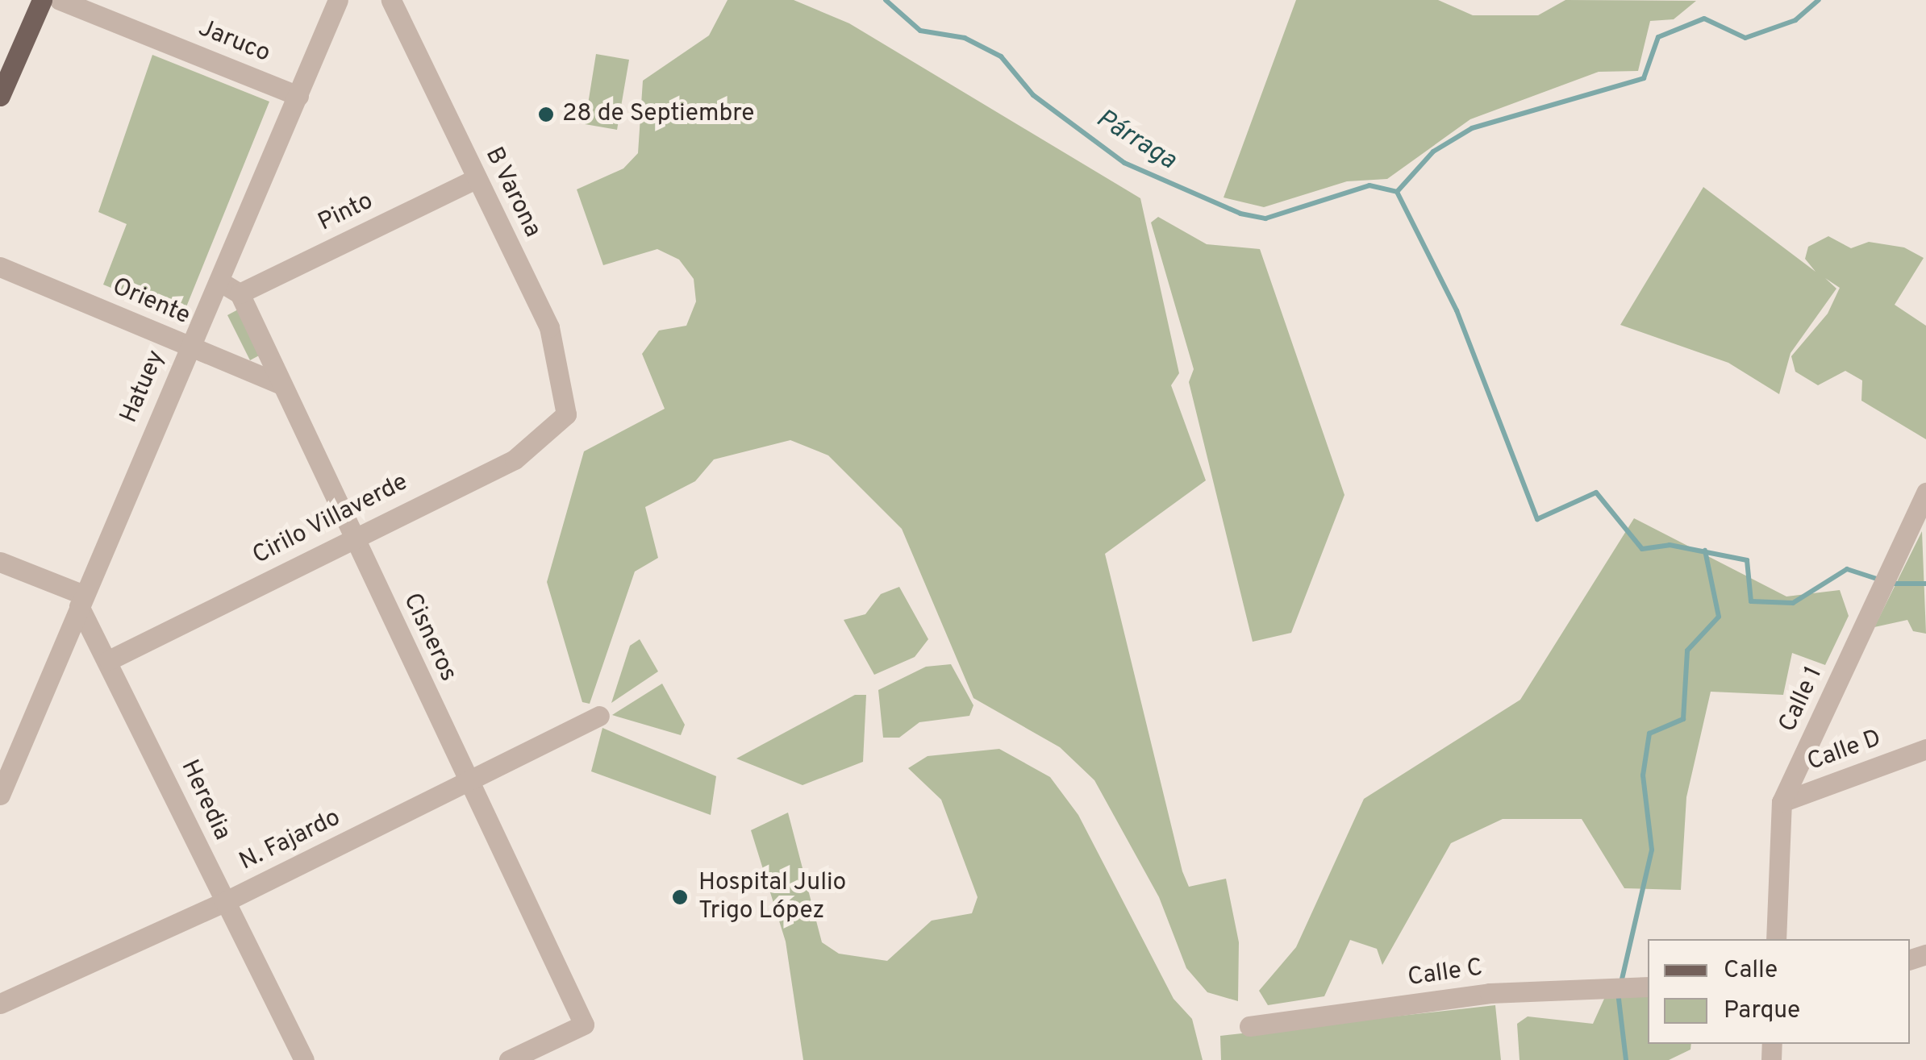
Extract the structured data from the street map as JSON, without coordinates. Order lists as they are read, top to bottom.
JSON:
{
  "streets": {
    "street": [
      "Jaruco",
      "B Varona",
      "Pinto",
      "Oriente",
      "Hatuey",
      "Cirilo Villaverde",
      "Cisneros",
      "Calle 1",
      "Calle D",
      "Heredia",
      "N. Fajardo",
      "Calle C"
    ]
  },
  "crossings": [
    ["Jaruco", "Hatuey"],
    ["B Varona", "Pinto"],
    ["B Varona", "Cirilo Villaverde"],
    ["Pinto", "Cisneros"],
    ["Oriente", "Hatuey"],
    ["Oriente", "Cisneros"],
    ["Hatuey", "Heredia"],
    ["Cirilo Villaverde", "Cisneros"],
    ["Cirilo Villaverde", "Heredia"],
    ["Cisneros", "N. Fajardo"],
    ["Calle 1", "Calle D"],
    ["Heredia", "N. Fajardo"]
  ],
  "water": ["Párraga"],
  "places": ["28 de Septiembre", "Hospital Julio Trigo López"],
  "legend": ["Calle", "Parque"]
}
